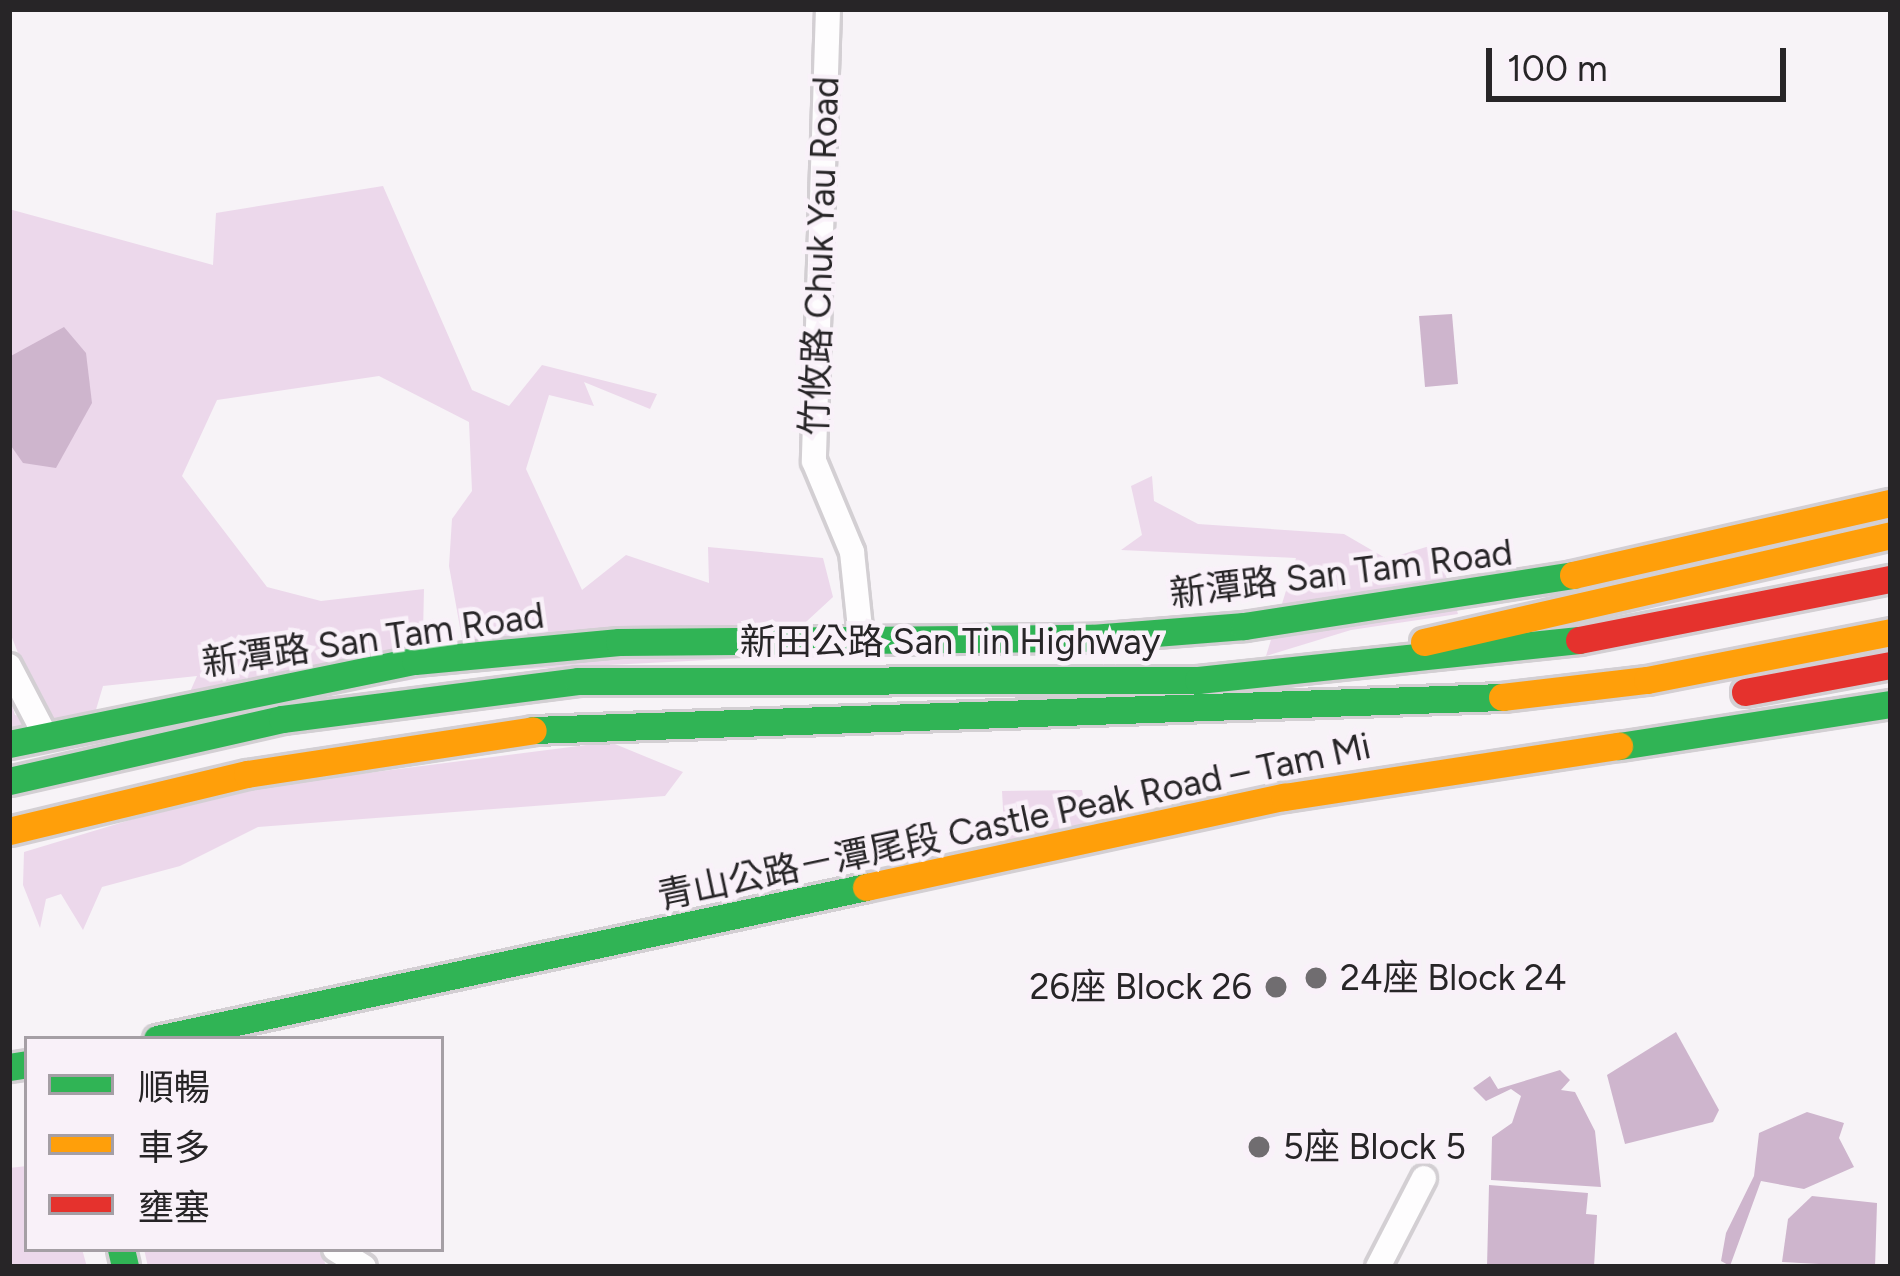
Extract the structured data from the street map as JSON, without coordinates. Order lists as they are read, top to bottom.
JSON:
{
  "streets": {
    "main road": ["新潭路 San Tam Road", "新田公路 San Tin Highway", "青山公路－潭尾段 Castle Peak Road – Tam Mi"],
    "street": ["竹攸路 Chuk Yau Road"]
  },
  "crossings": [
    ["竹攸路 Chuk Yau Road", "新潭路 San Tam Road"]
  ],
  "places": ["24座 Block 24", "26座 Block 26", "5座 Block 5"],
  "legend": ["順暢", "車多", "壅塞"],
  "scale_bar": "100 m"
}
